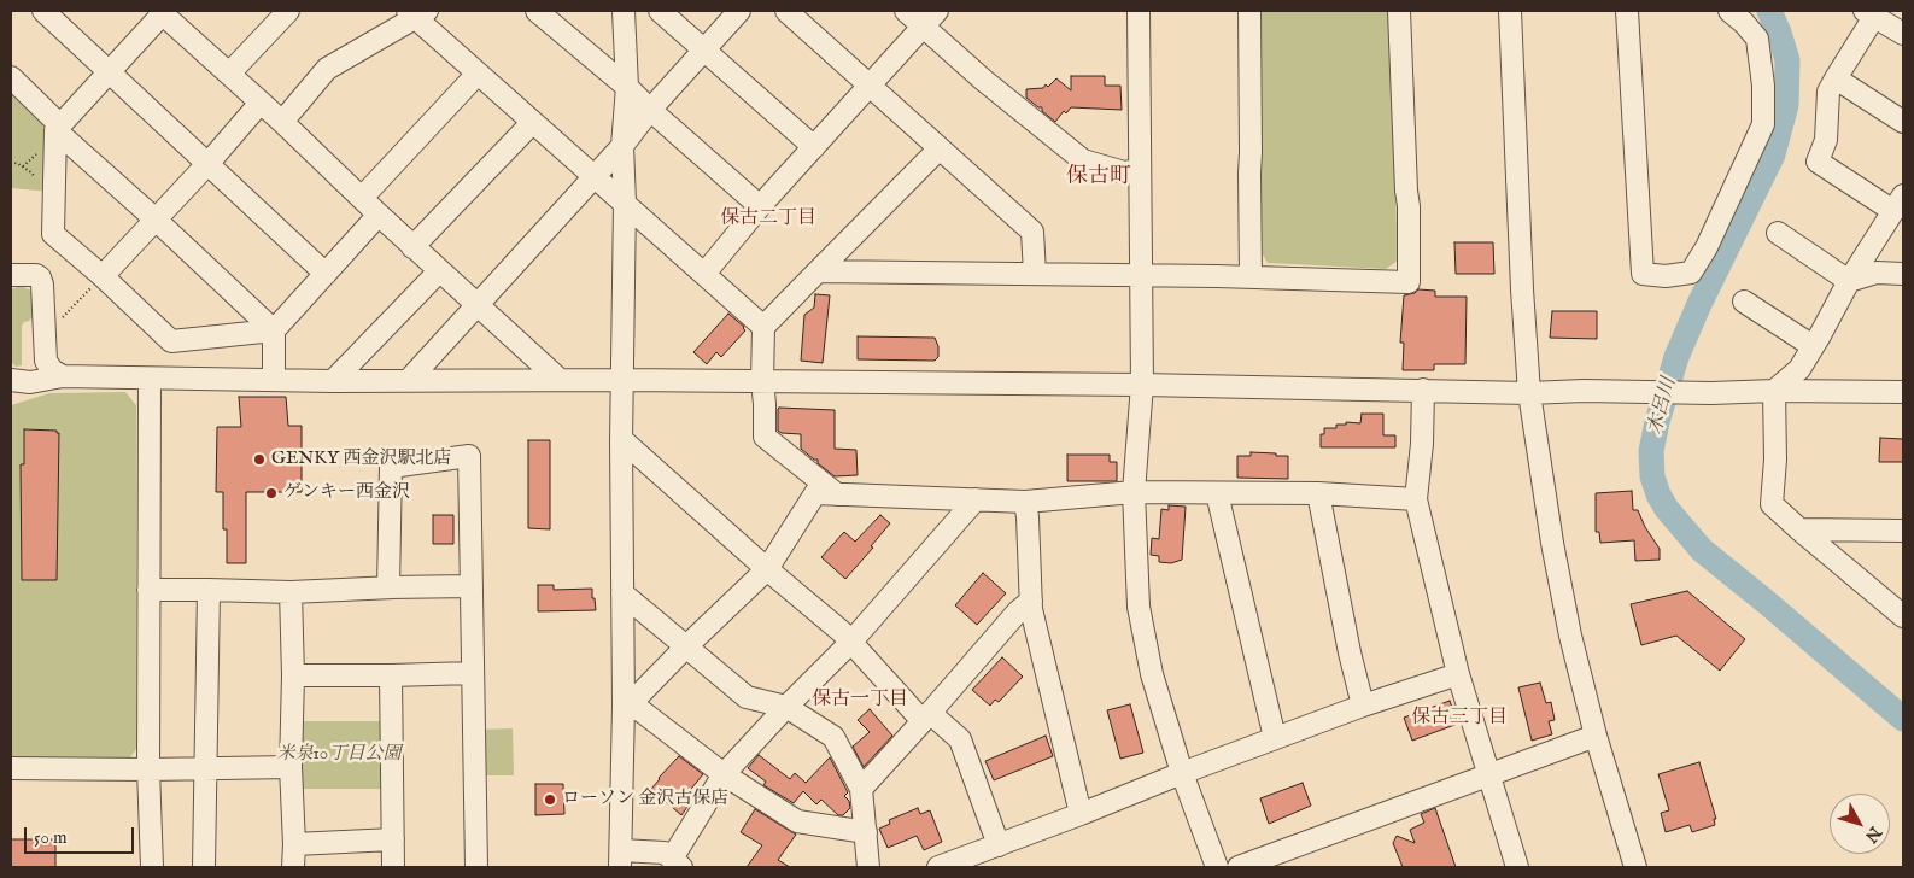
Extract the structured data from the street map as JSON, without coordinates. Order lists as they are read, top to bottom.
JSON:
{
  "districts": [
    "保古町",
    "保古二丁目",
    "保古一丁目",
    "保古三丁目"
  ],
  "water": ["木呂川"],
  "parks": ["米泉10丁目公園"],
  "places": ["GENKY 西金沢駅北店", "ゲンキー西金沢", "ローソン 金沢古保店"],
  "scale_bar": "50 m",
  "north": "bottom right"
}
